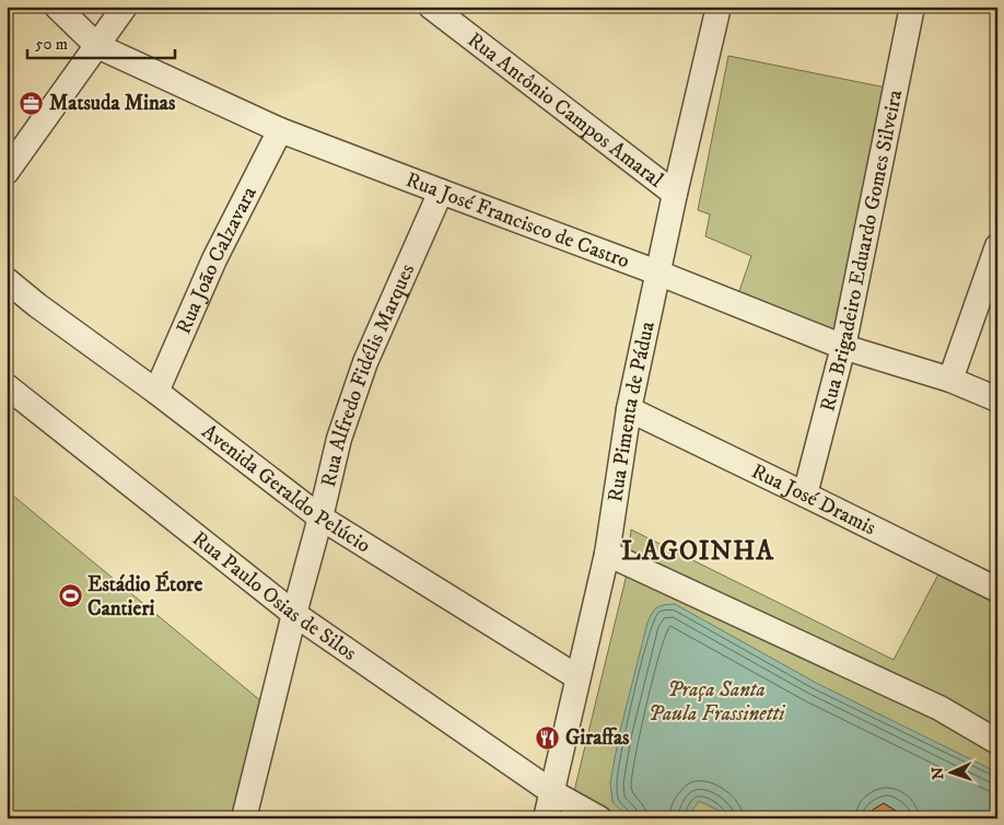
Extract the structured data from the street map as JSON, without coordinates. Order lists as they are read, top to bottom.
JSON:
{
  "streets": {
    "street": [
      "Rua Antônio Campos Amaral",
      "Rua José Francisco de Castro",
      "Rua Brigadeiro Eduardo Gomes Silveira",
      "Rua João Calzavara",
      "Rua Alfredo Fidélis Marques",
      "Rua Pimenta de Pádua",
      "Avenida Geraldo Pelúcio",
      "Rua José Dramis",
      "Rua Paulo Osias de Silos"
    ]
  },
  "crossings": [
    ["Rua Antônio Campos Amaral", "Rua Pimenta de Pádua"],
    ["Rua José Francisco de Castro", "Rua Brigadeiro Eduardo Gomes Silveira"],
    ["Rua José Francisco de Castro", "Rua João Calzavara"],
    ["Rua José Francisco de Castro", "Rua Alfredo Fidélis Marques"],
    ["Rua José Francisco de Castro", "Rua Pimenta de Pádua"],
    ["Rua Brigadeiro Eduardo Gomes Silveira", "Rua José Dramis"],
    ["Rua João Calzavara", "Avenida Geraldo Pelúcio"],
    ["Rua Alfredo Fidélis Marques", "Avenida Geraldo Pelúcio"],
    ["Rua Alfredo Fidélis Marques", "Rua Paulo Osias de Silos"],
    ["Rua Pimenta de Pádua", "Avenida Geraldo Pelúcio"],
    ["Rua Pimenta de Pádua", "Rua José Dramis"],
    ["Rua Pimenta de Pádua", "Rua Paulo Osias de Silos"]
  ],
  "districts": ["LAGOINHA"],
  "parks": ["Praça Santa Paula Frassinetti"],
  "places": {
    "office": ["Matsuda Minas"],
    "sports": ["Estádio Étore Cantieri"],
    "restaurant": ["Giraffas"]
  },
  "scale_bar": "50 m",
  "north": "left"
}
